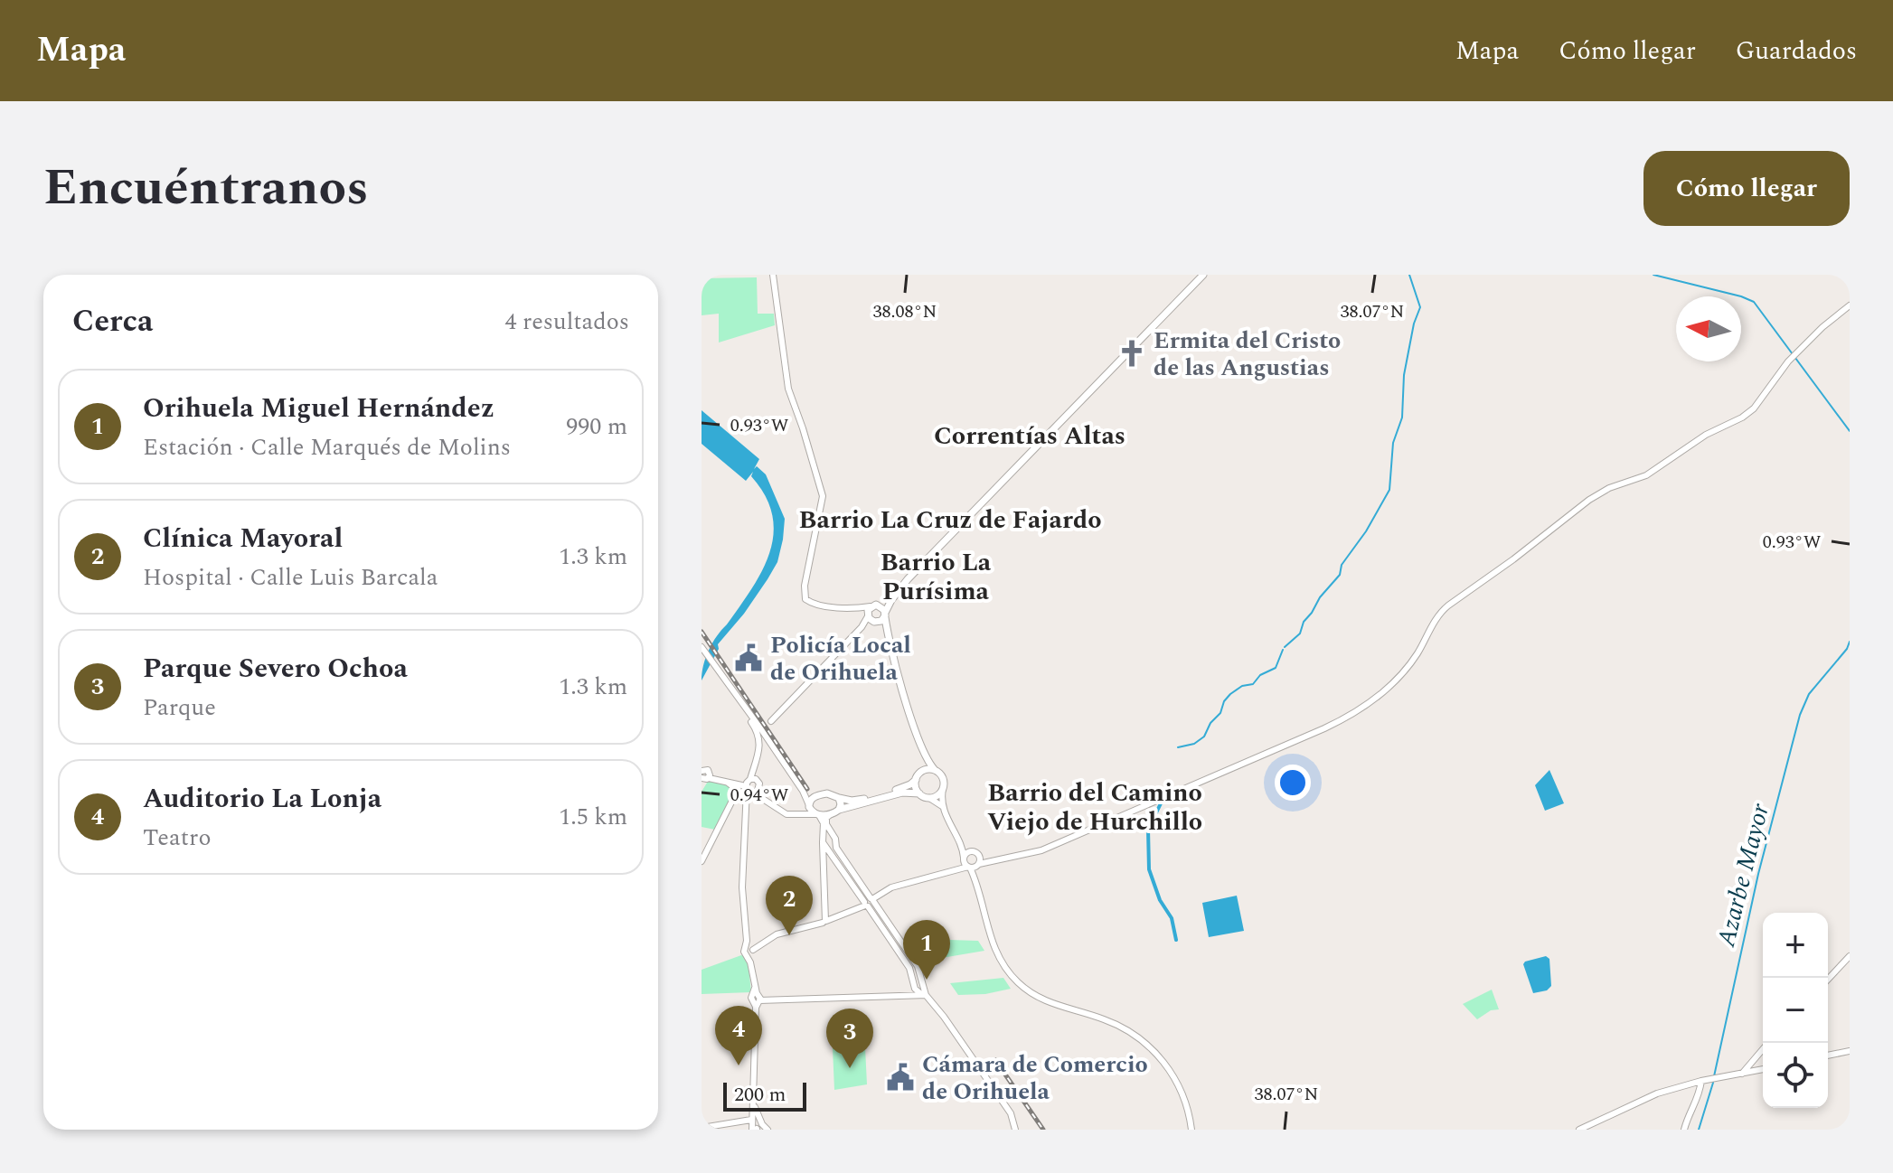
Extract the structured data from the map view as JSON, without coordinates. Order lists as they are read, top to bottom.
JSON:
{
  "districts": [
    "Correntías Altas",
    "Barrio La Cruz de Fajardo",
    "Barrio La Purísima",
    "Barrio del Camino Viejo de Hurchillo"
  ],
  "water": ["Azarbe Mayor"],
  "places": {
    "church": ["Ermita del Cristo de las Angustias"],
    "public building": ["Policía Local de Orihuela", "Cámara de Comercio de Orihuela"]
  },
  "scale_bar": "200 m",
  "north": "left",
  "page": {
    "header": "Mapa",
    "nav": ["Mapa", "Cómo llegar", "Guardados"],
    "title": "Encuéntranos",
    "buttons": "Cómo llegar",
    "heading": ["Cerca", "4 resultados"],
    "list": [
      {
        "mark": "1",
        "name": "Orihuela Miguel Hernández",
        "note": "Estación · Calle Marqués de Molins",
        "value": "990 m"
      },
      {
        "mark": "2",
        "name": "Clínica Mayoral",
        "note": "Hospital · Calle Luis Barcala",
        "value": "1.3 km"
      },
      {
        "mark": "3",
        "name": "Parque Severo Ochoa",
        "note": "Parque",
        "value": "1.3 km"
      },
      {
        "mark": "4",
        "name": "Auditorio La Lonja",
        "note": "Teatro",
        "value": "1.5 km"
      }
    ],
    "pins": [
      "2",
      "1",
      "4",
      "3"
    ],
    "map_buttons": ["+", "−"],
    "scale": "200 m"
  },
  "coordinates": [
    "38.08°N",
    "38.07°N",
    "0.93°W",
    "0.94°W"
  ]
}
